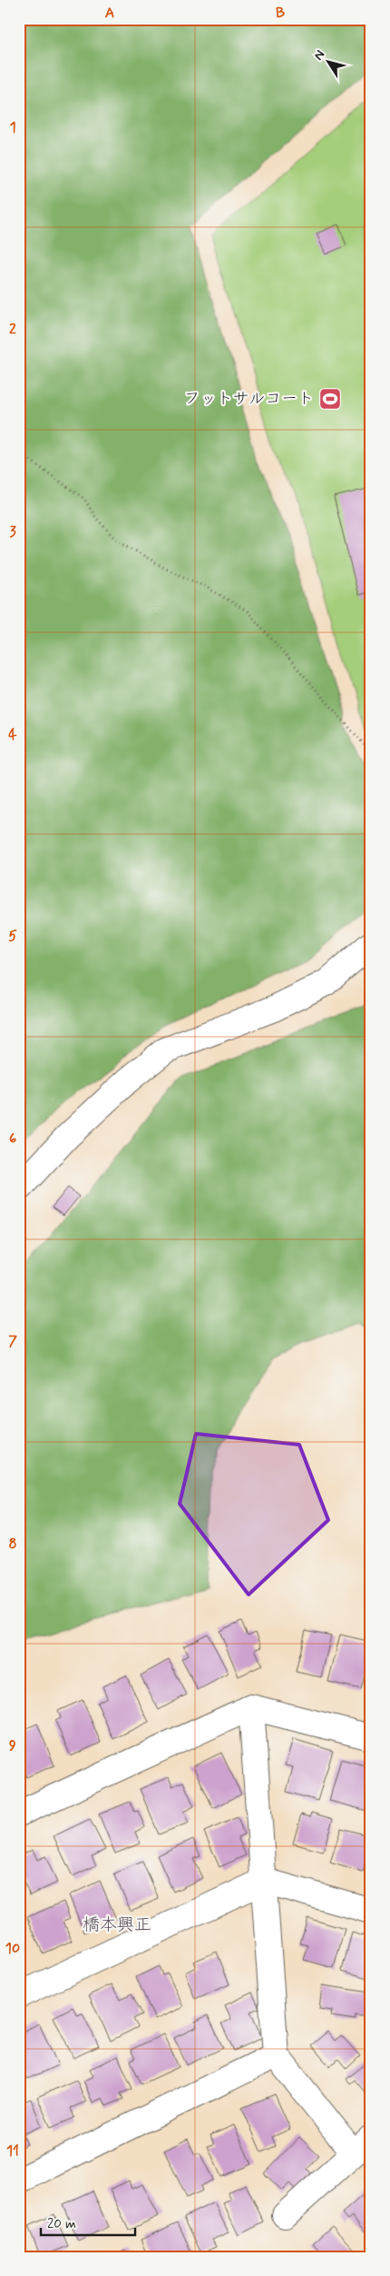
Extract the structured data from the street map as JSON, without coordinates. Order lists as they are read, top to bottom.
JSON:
{
  "districts": ["橋本興正"],
  "places": {
    "sports": ["フットサルコート"]
  },
  "scale_bar": "20 m",
  "north": "top left",
  "grid": {
    "columns": ["A", "B"],
    "rows": [
      "1",
      "2",
      "3",
      "4",
      "5",
      "6",
      "7",
      "8",
      "9",
      "10",
      "11"
    ]
  }
}
